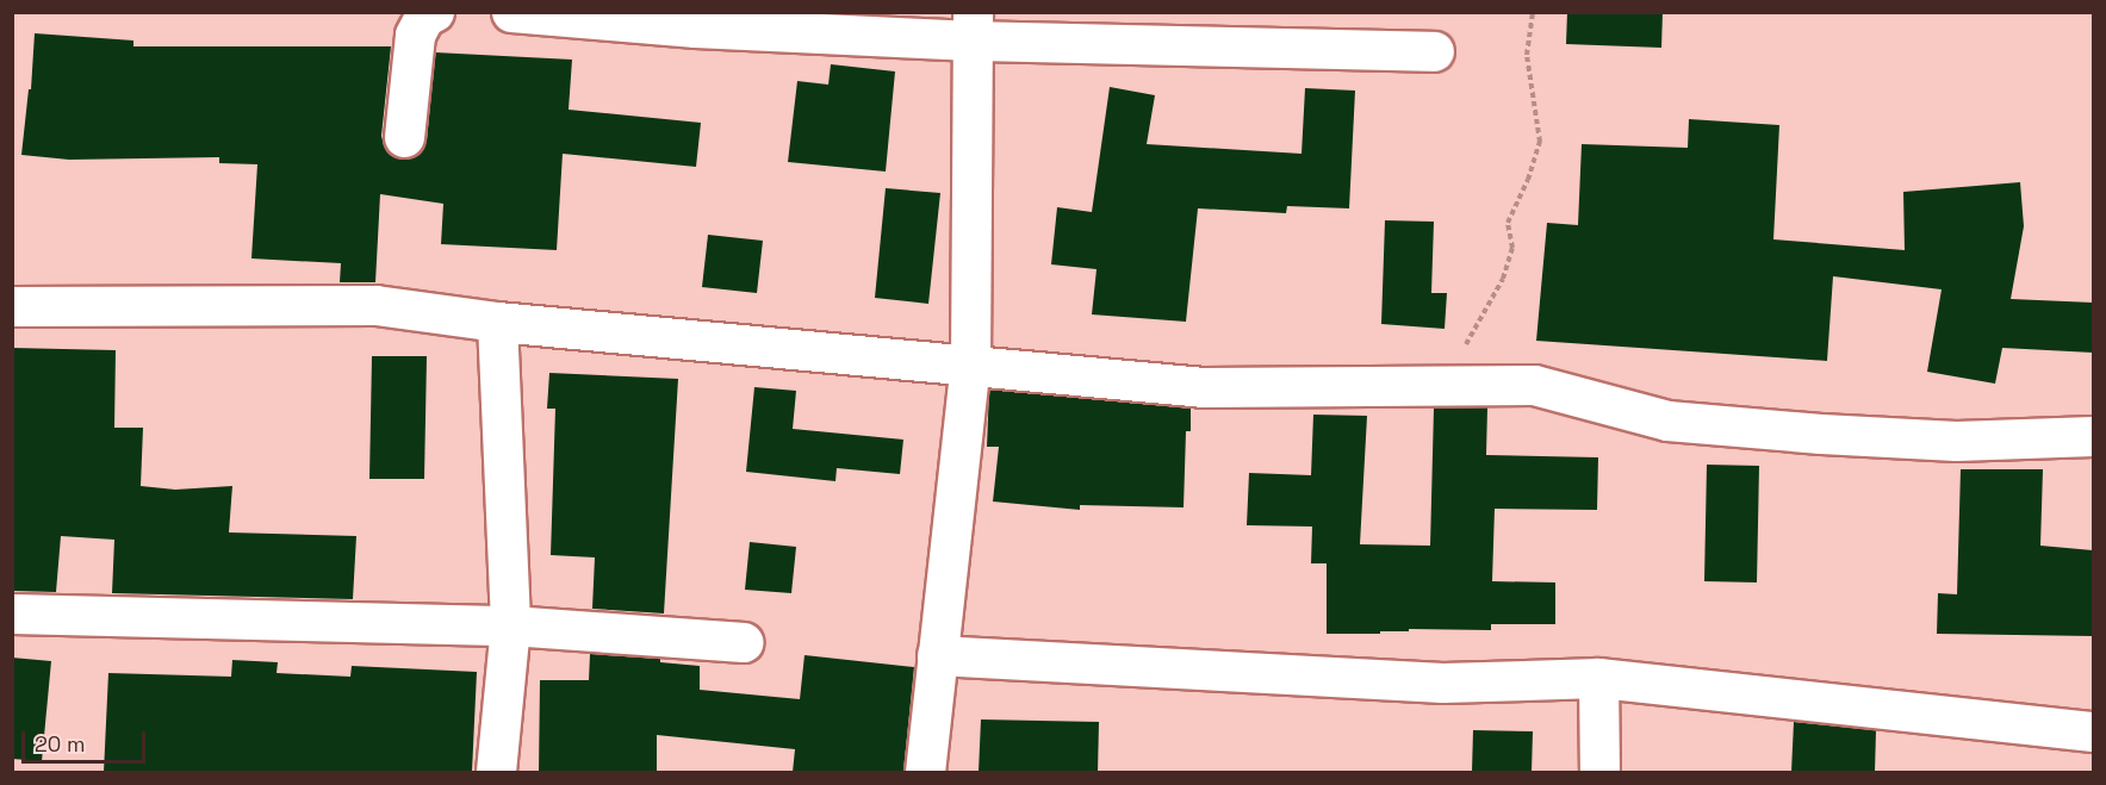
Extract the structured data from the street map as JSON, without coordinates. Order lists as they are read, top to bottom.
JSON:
{
  "scale_bar": "20 m"
}
